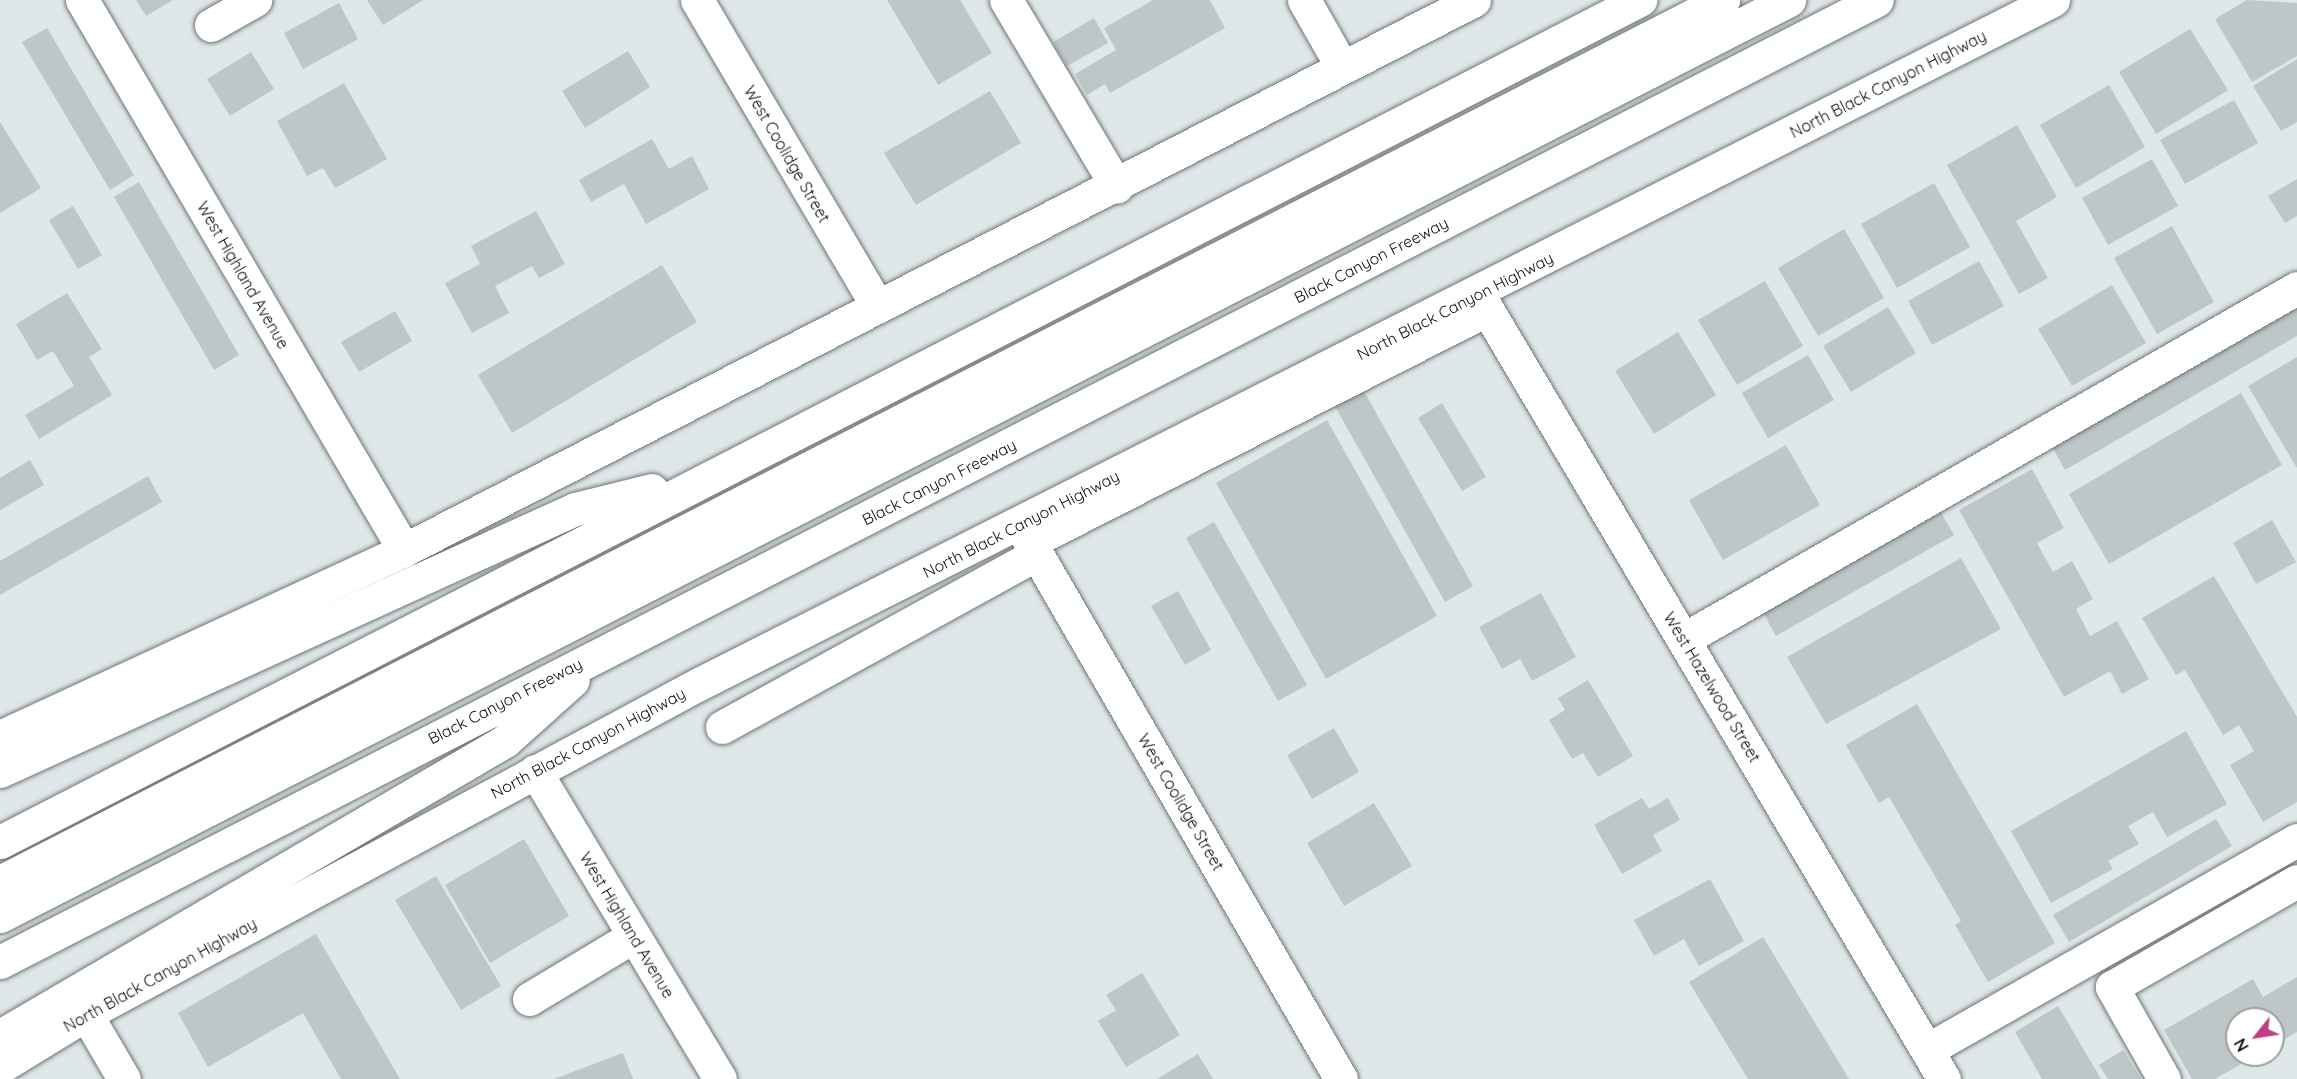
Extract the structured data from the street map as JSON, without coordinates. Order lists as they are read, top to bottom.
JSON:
{
  "streets": {
    "main road": [
      "North Black Canyon Highway",
      "West Coolidge Street",
      "Black Canyon Freeway",
      "West Highland Avenue",
      "West Hazelwood Street"
    ]
  },
  "crossings": [
    ["North Black Canyon Highway", "West Coolidge Street"],
    ["North Black Canyon Highway", "West Highland Avenue"],
    ["North Black Canyon Highway", "West Hazelwood Street"]
  ],
  "north": "bottom left"
}
